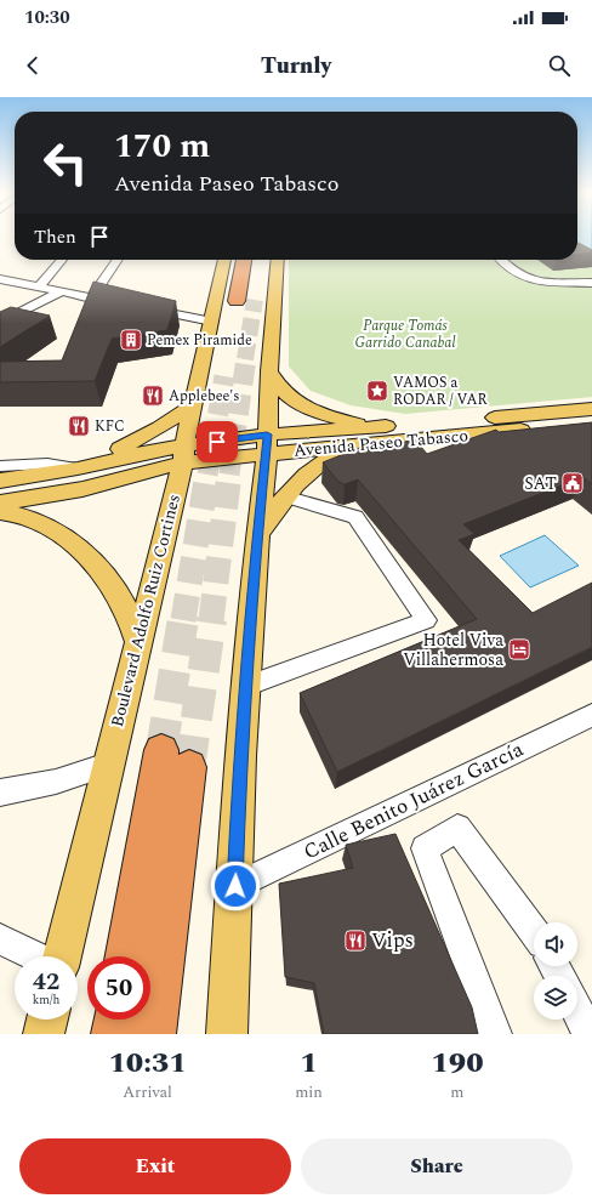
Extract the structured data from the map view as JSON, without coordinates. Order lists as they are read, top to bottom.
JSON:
{
  "streets": {
    "main road": ["Avenida Paseo Tabasco", "Boulevard Adolfo Ruiz Cortines"],
    "street": ["Calle Benito Juárez García"]
  },
  "crossings": [
    ["Avenida Paseo Tabasco", "Boulevard Adolfo Ruiz Cortines"]
  ],
  "parks": ["Parque Tomás Garrido Canabal"],
  "places": {
    "building": ["Pemex Piramide"],
    "place": ["VAMOS a RODAR / VAR"],
    "restaurant": ["Applebee's", "KFC", "Vips"],
    "public building": ["SAT"],
    "hotel": ["Hotel Viva Villahermosa"]
  },
  "page": {
    "status": "10:30",
    "header": "Turnly",
    "turn": ["170 m", "Avenida Paseo Tabasco"],
    "then": "Then",
    "speed": "42 km/h",
    "limit": "50",
    "eta": [
      "10:31",
      "Arrival",
      "1",
      "min",
      "190",
      "m"
    ],
    "buttons": ["Exit", "Share"]
  }
}
